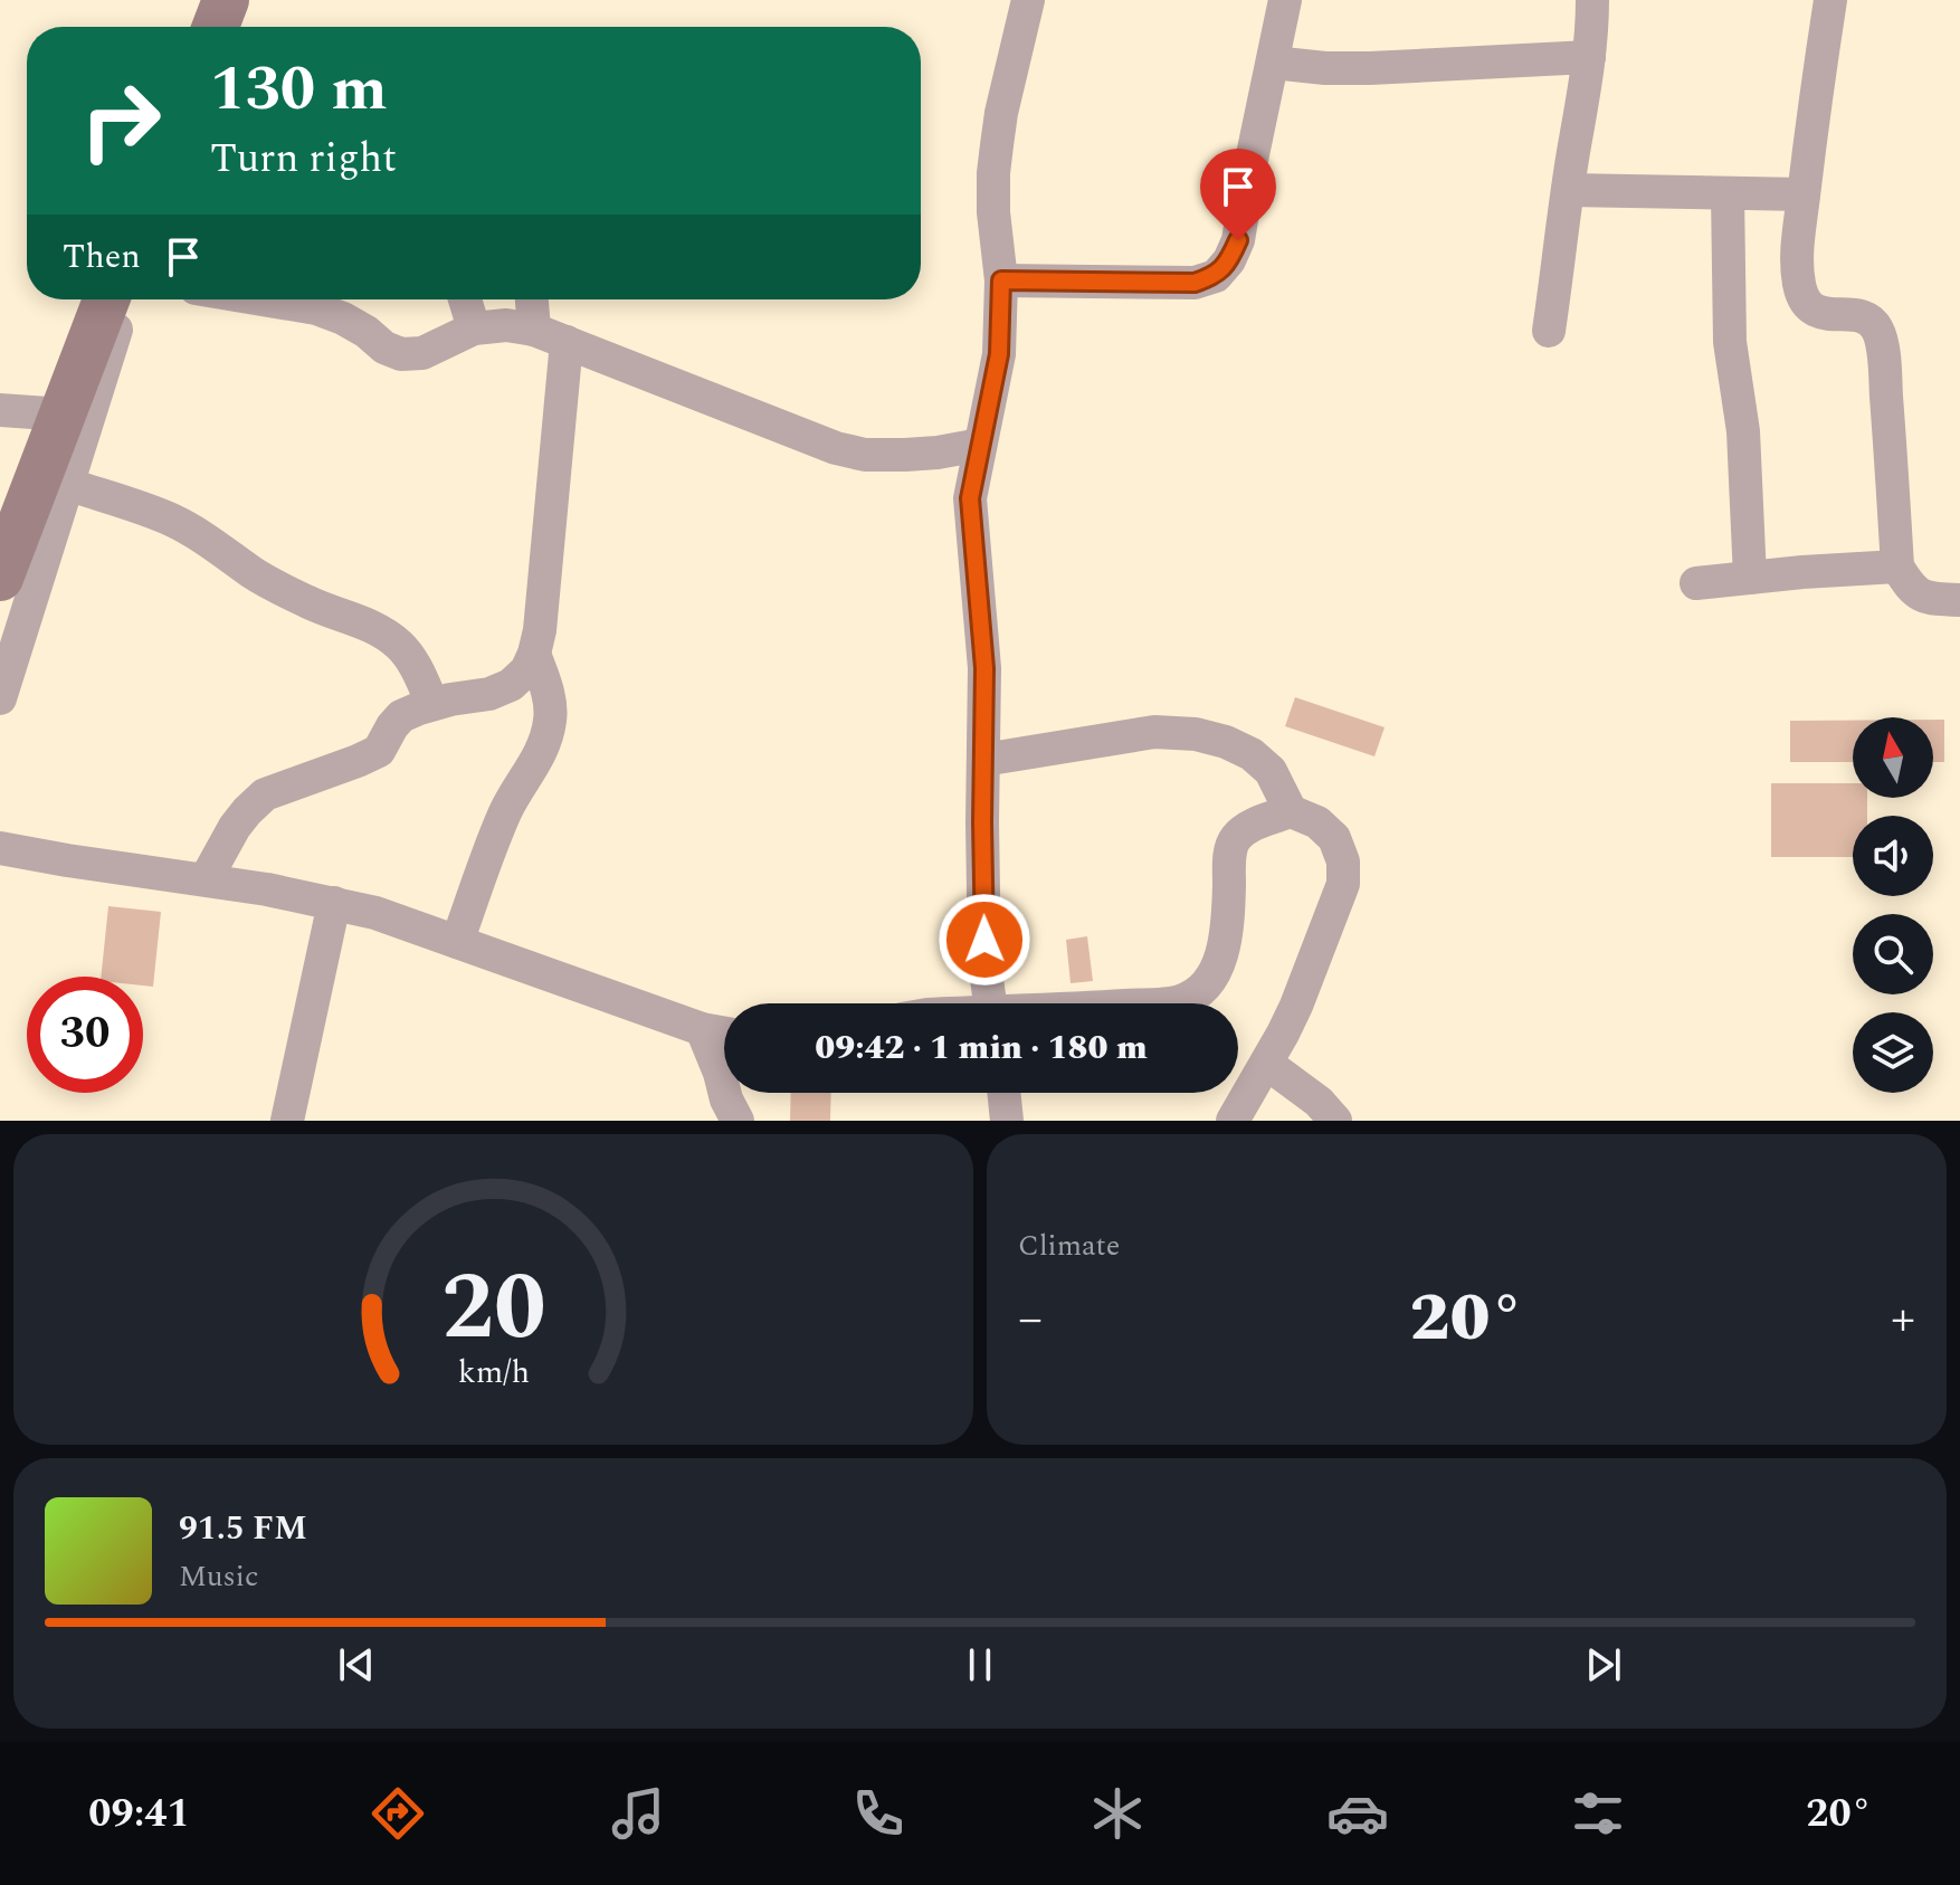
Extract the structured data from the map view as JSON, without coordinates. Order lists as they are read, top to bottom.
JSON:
{
  "north": "top",
  "page": {
    "turn": ["130 m", "Turn right"],
    "then": "Then",
    "limit": "30",
    "trip": "09:42 · 1 min · 180 m",
    "tile": "Climate",
    "heat": ["−", "20°", "+"],
    "song": ["91.5 FM", "Music"],
    "tabs": ["09:41", "20°"],
    "gauge": ["20", "km/h"]
  }
}
